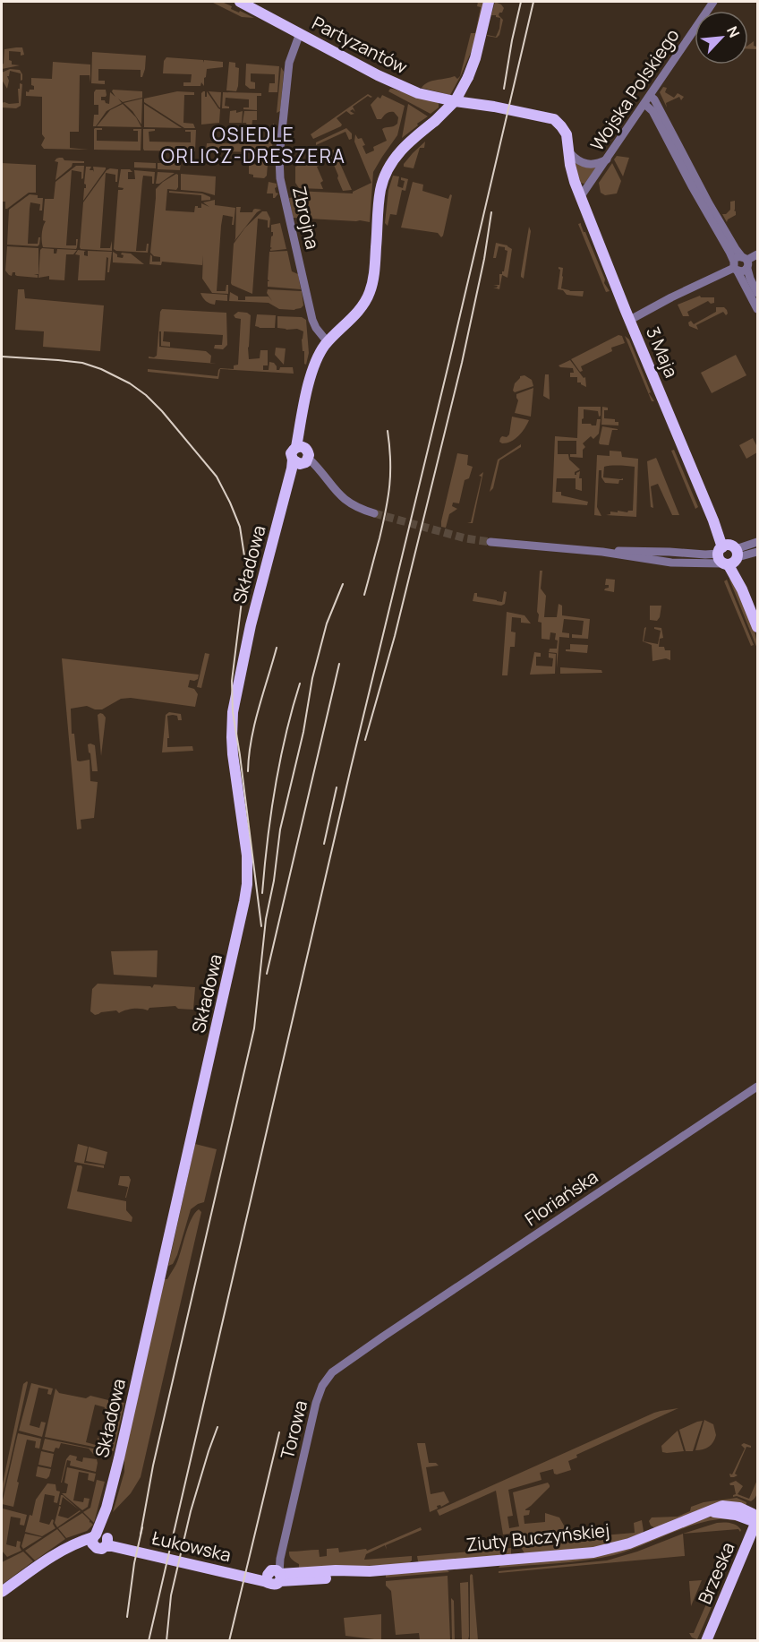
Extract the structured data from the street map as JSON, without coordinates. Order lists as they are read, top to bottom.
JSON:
{
  "streets": {
    "main road": [
      "Partyzantów",
      "3 Maja",
      "Składowa",
      "Ziuty Buczyńskiej",
      "Łukowska",
      "Brzeska"
    ],
    "street": [
      "Wojska Polskiego",
      "Zbrojna",
      "Floriańska",
      "Torowa"
    ]
  },
  "crossings": [
    ["Partyzantów", "Zbrojna"],
    ["Partyzantów", "3 Maja"],
    ["Wojska Polskiego", "3 Maja"],
    ["Zbrojna", "Składowa"],
    ["Składowa", "Łukowska"],
    ["Floriańska", "Torowa"],
    ["Torowa", "Ziuty Buczyńskiej"],
    ["Torowa", "Łukowska"],
    ["Ziuty Buczyńskiej", "Łukowska"],
    ["Ziuty Buczyńskiej", "Brzeska"]
  ],
  "districts": ["OSIEDLE ORLICZ-DRESZERA"],
  "north": "top right"
}
